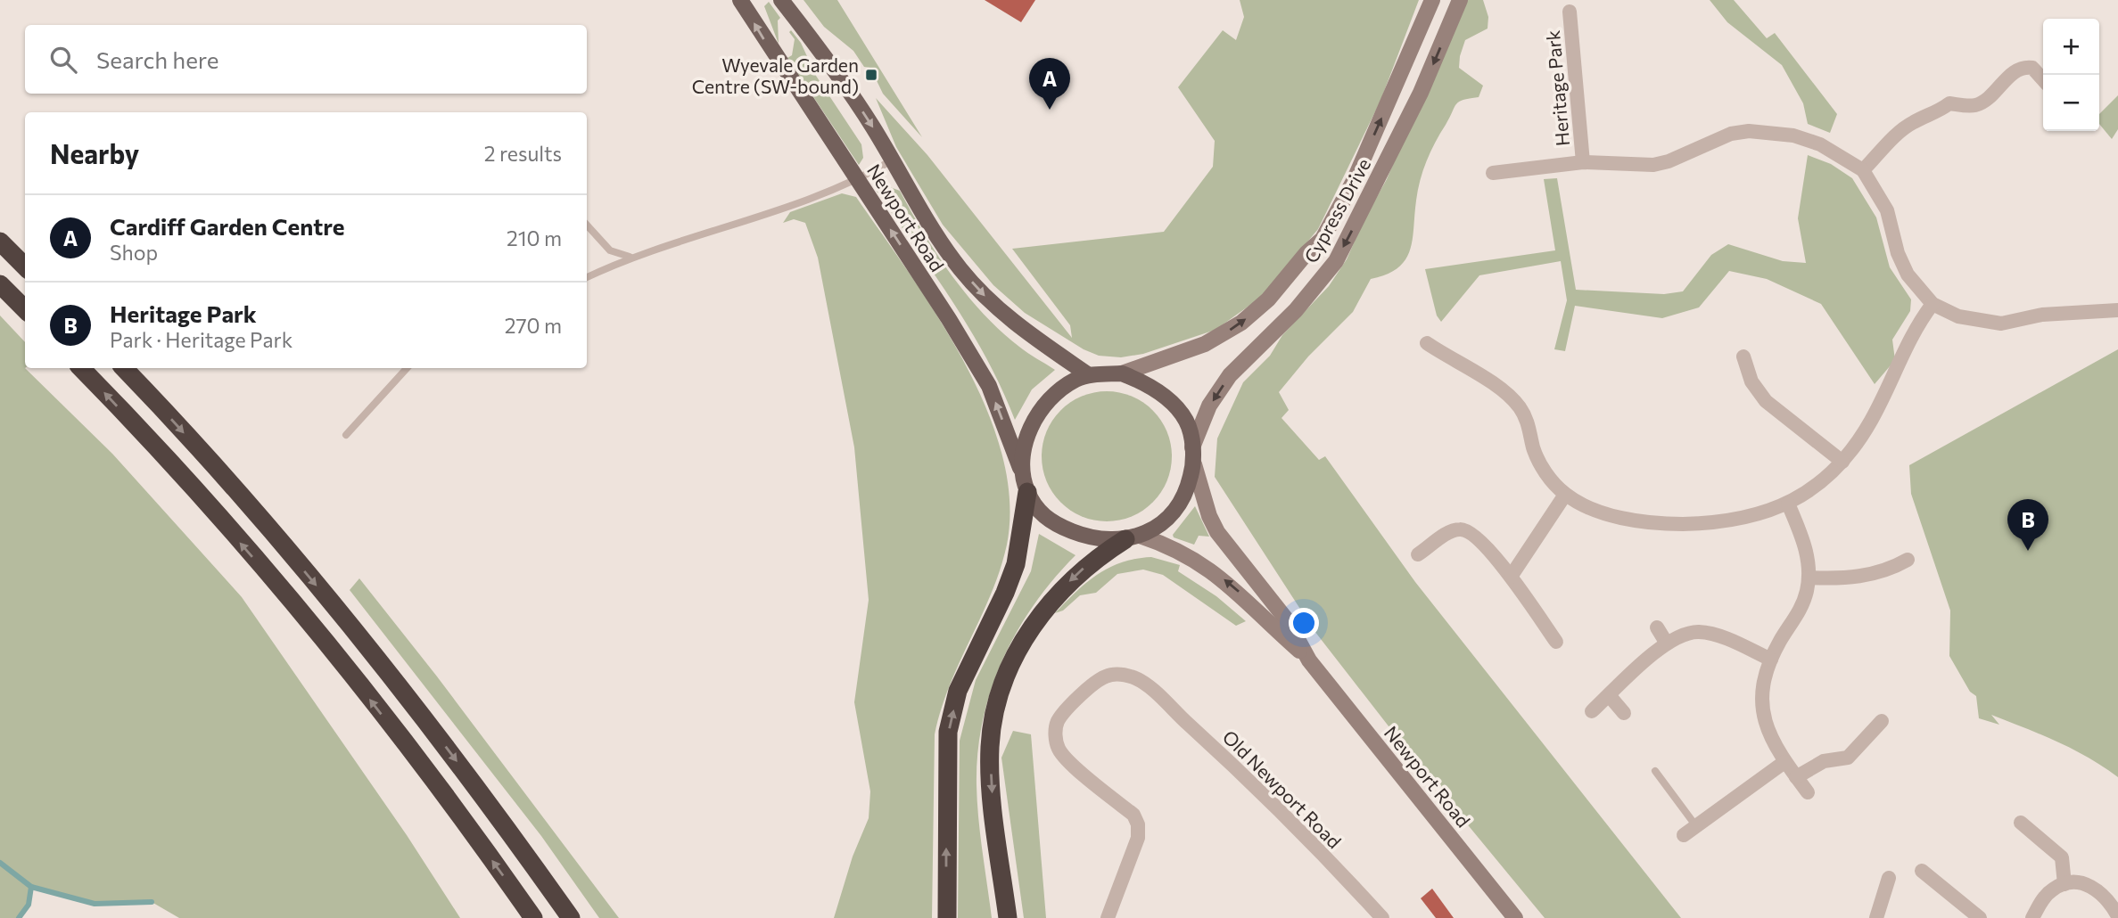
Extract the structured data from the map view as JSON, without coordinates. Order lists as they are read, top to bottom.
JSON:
{
  "streets": {
    "main road": ["Newport Road"],
    "street": ["Heritage Park", "Cypress Drive", "Old Newport Road"]
  },
  "crossings": [
    ["Cypress Drive", "Newport Road"]
  ],
  "places": {
    "transit": ["Wyevale Garden Centre (SW-bound)"]
  },
  "page": {
    "map_buttons": ["+", "−"],
    "search": "Search here",
    "pins": ["A", "B"],
    "heading": ["Nearby", "2 results"],
    "list": [
      {
        "mark": "A",
        "name": "Cardiff Garden Centre",
        "note": "Shop",
        "value": "210 m"
      },
      {
        "mark": "B",
        "name": "Heritage Park",
        "note": "Park · Heritage Park",
        "value": "270 m"
      }
    ]
  }
}
